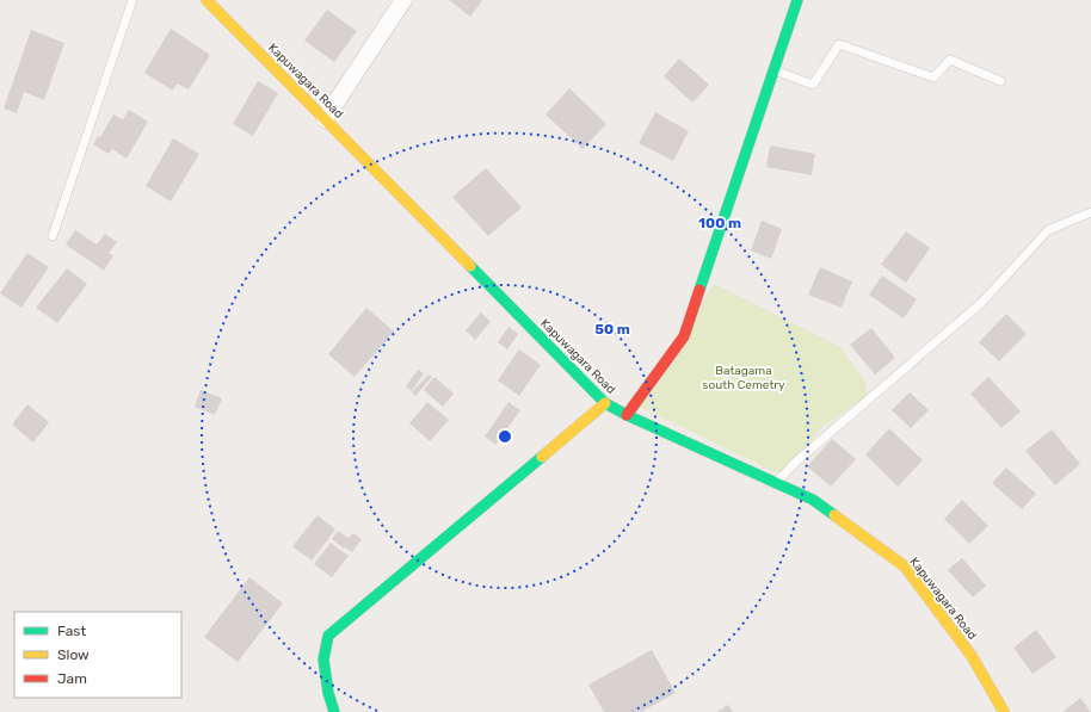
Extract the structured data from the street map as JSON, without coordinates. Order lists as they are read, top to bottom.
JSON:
{
  "streets": {
    "street": ["Kapuwagara Road"]
  },
  "parks": ["Batagama south Cemetry"],
  "legend": ["Fast", "Slow", "Jam"],
  "rings": ["100 m", "50 m"]
}
